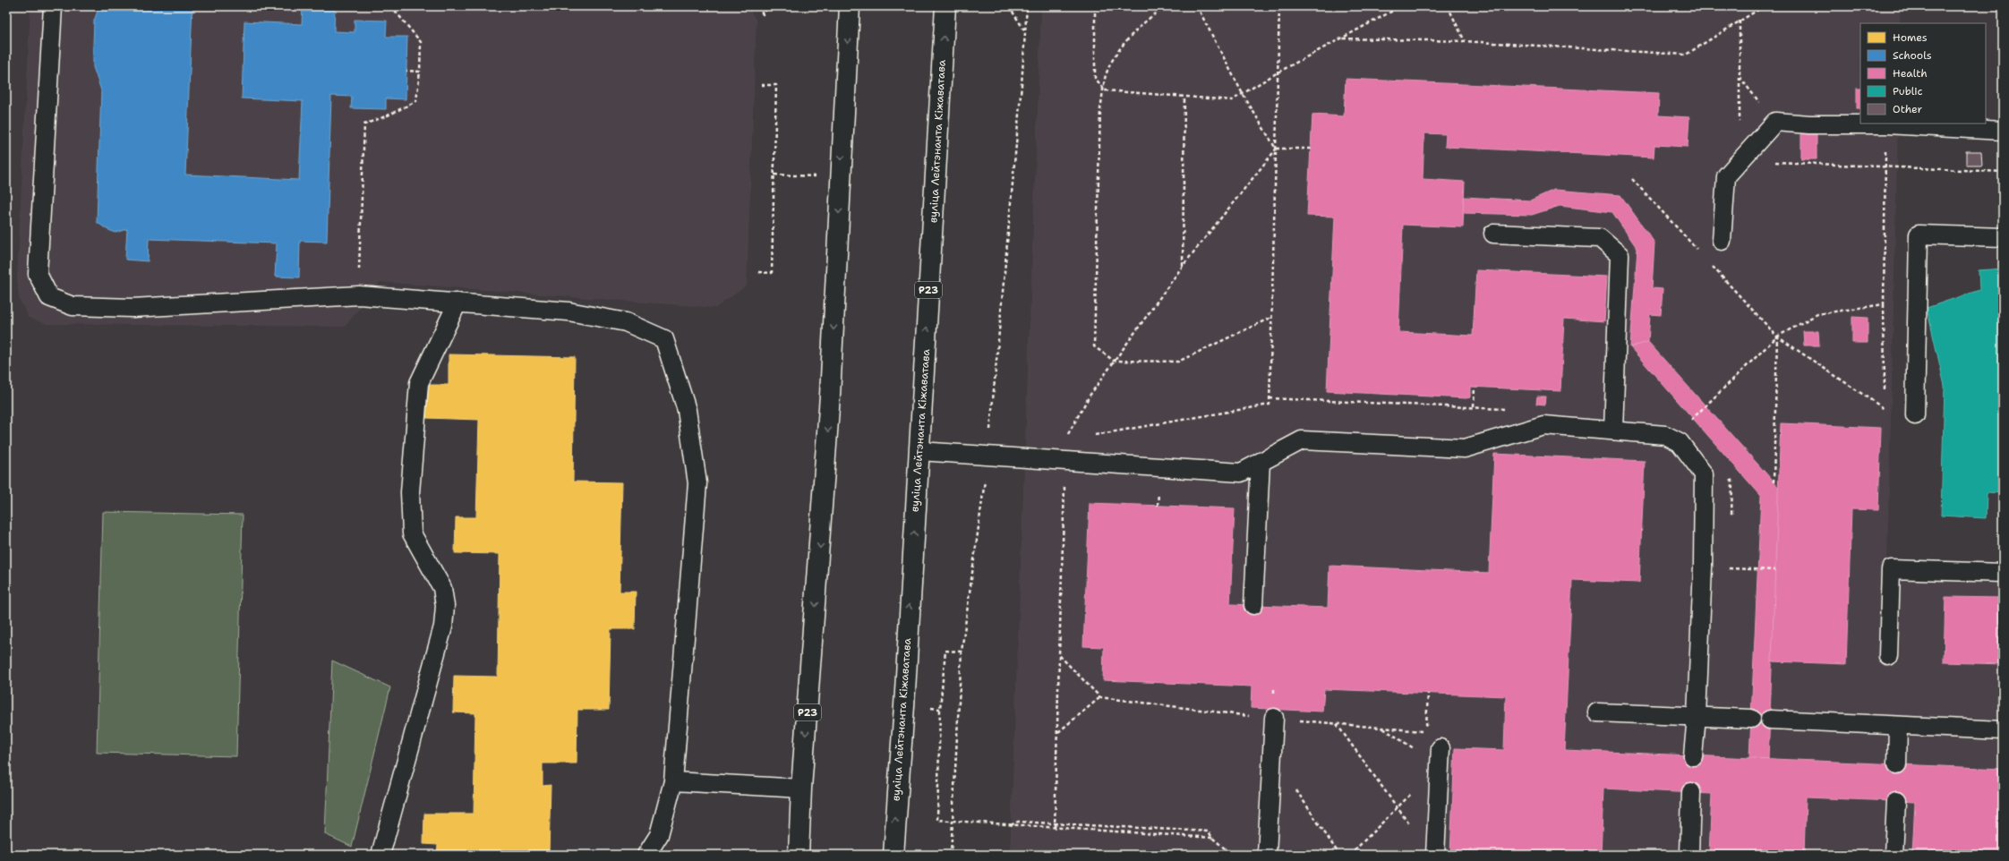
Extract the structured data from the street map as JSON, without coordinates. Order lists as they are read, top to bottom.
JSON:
{
  "streets": {
    "main road": ["вуліца Лейтэнанта Кіжаватава", "Р23"]
  },
  "legend": [
    "Homes",
    "Schools",
    "Health",
    "Public",
    "Other"
  ]
}
